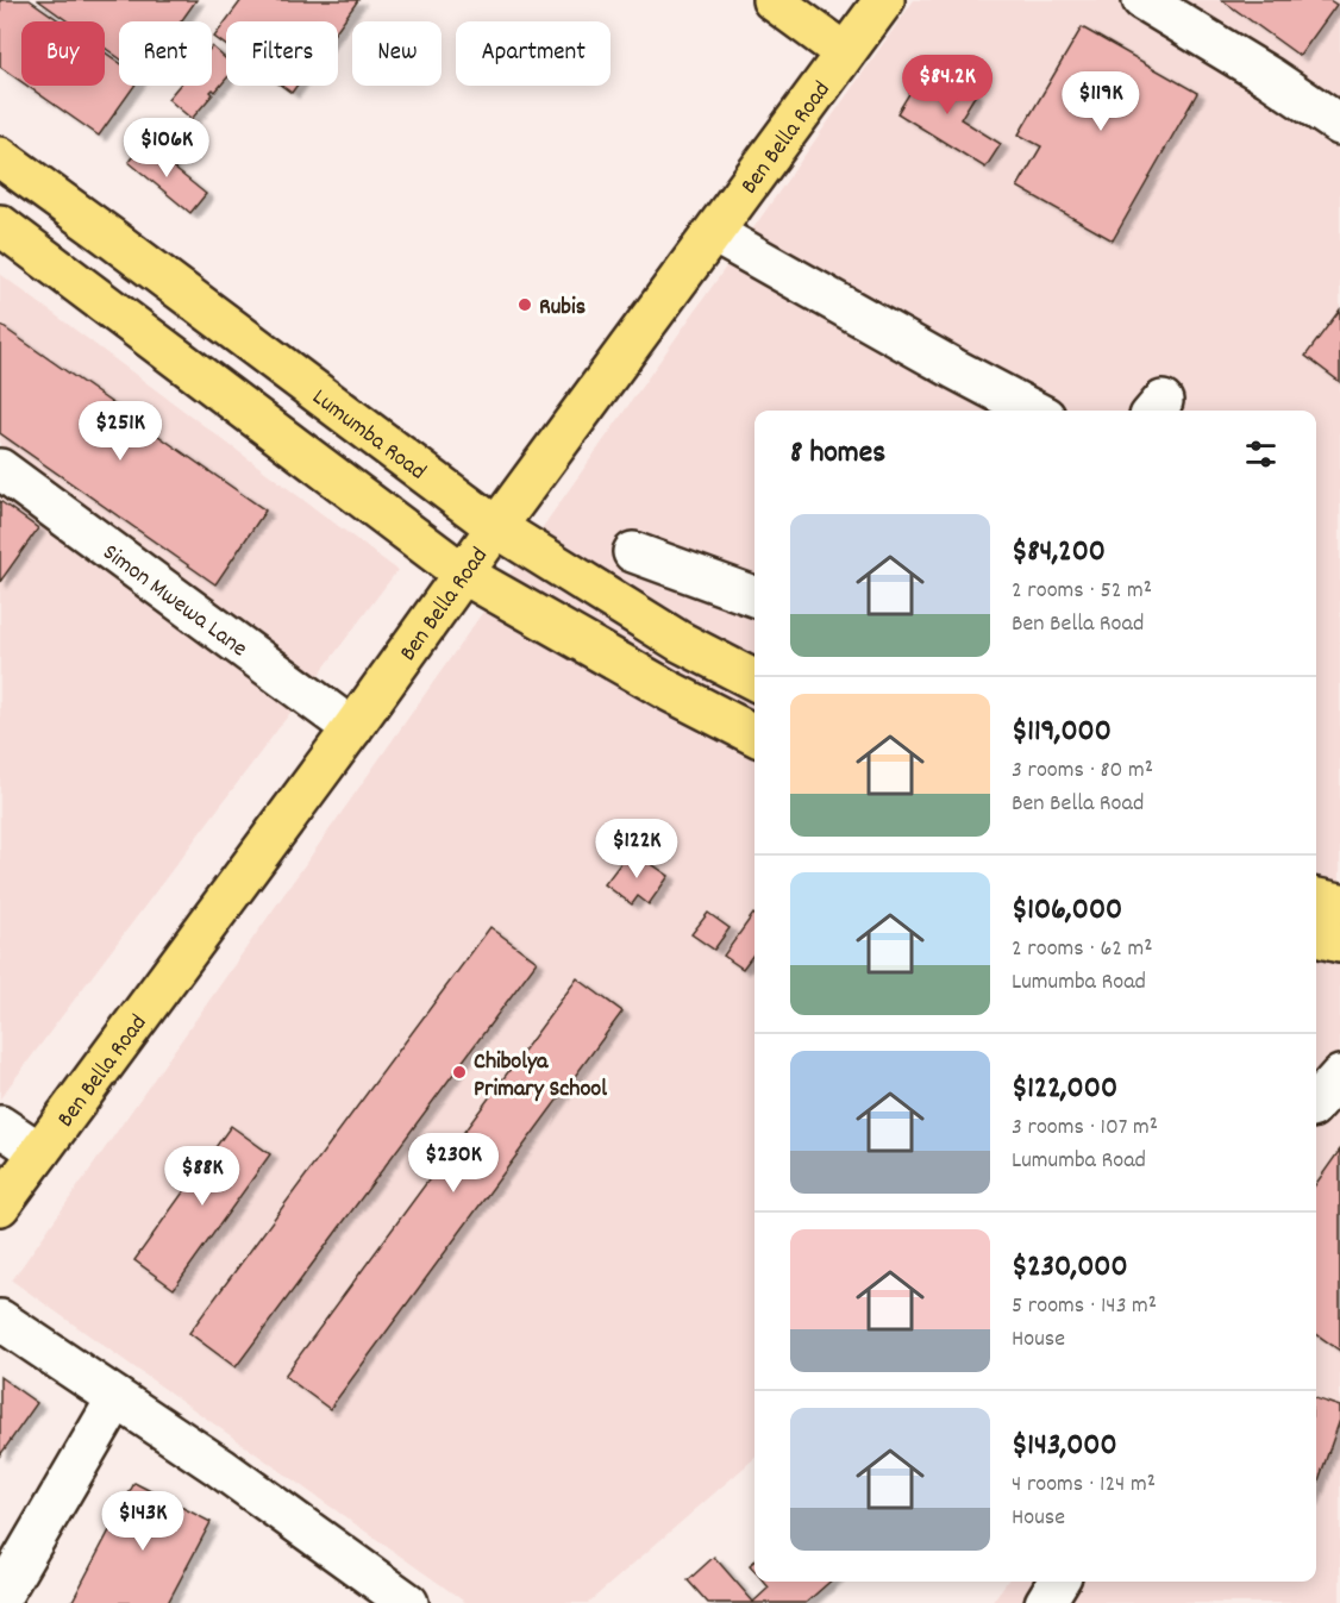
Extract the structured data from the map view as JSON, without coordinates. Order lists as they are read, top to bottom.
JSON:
{
  "streets": {
    "main road": ["Ben Bella Road", "Lumumba Road"],
    "street": ["Simon Mwewa Lane"]
  },
  "crossings": [
    ["Ben Bella Road", "Lumumba Road"],
    ["Ben Bella Road", "Simon Mwewa Lane"]
  ],
  "places": ["Rubis", "Chibolya Primary School"],
  "page": {
    "chip": [
      "Buy",
      "Rent",
      "Filters",
      "New",
      "Apartment"
    ],
    "price": [
      "$84.2K",
      "$119K",
      "$106K",
      "$251K",
      "$122K",
      "$230K",
      "$88K",
      "$143K"
    ],
    "heading": "8 homes",
    "list": [
      {
        "name": "$84,200",
        "note": "2 rooms · 52 m² · Ben Bella Road"
      },
      {
        "name": "$119,000",
        "note": "3 rooms · 80 m² · Ben Bella Road"
      },
      {
        "name": "$106,000",
        "note": "2 rooms · 62 m² · Lumumba Road"
      },
      {
        "name": "$122,000",
        "note": "3 rooms · 107 m² · Lumumba Road"
      },
      {
        "name": "$230,000",
        "note": "5 rooms · 143 m² · House"
      },
      {
        "name": "$143,000",
        "note": "4 rooms · 124 m² · House"
      }
    ]
  }
}
